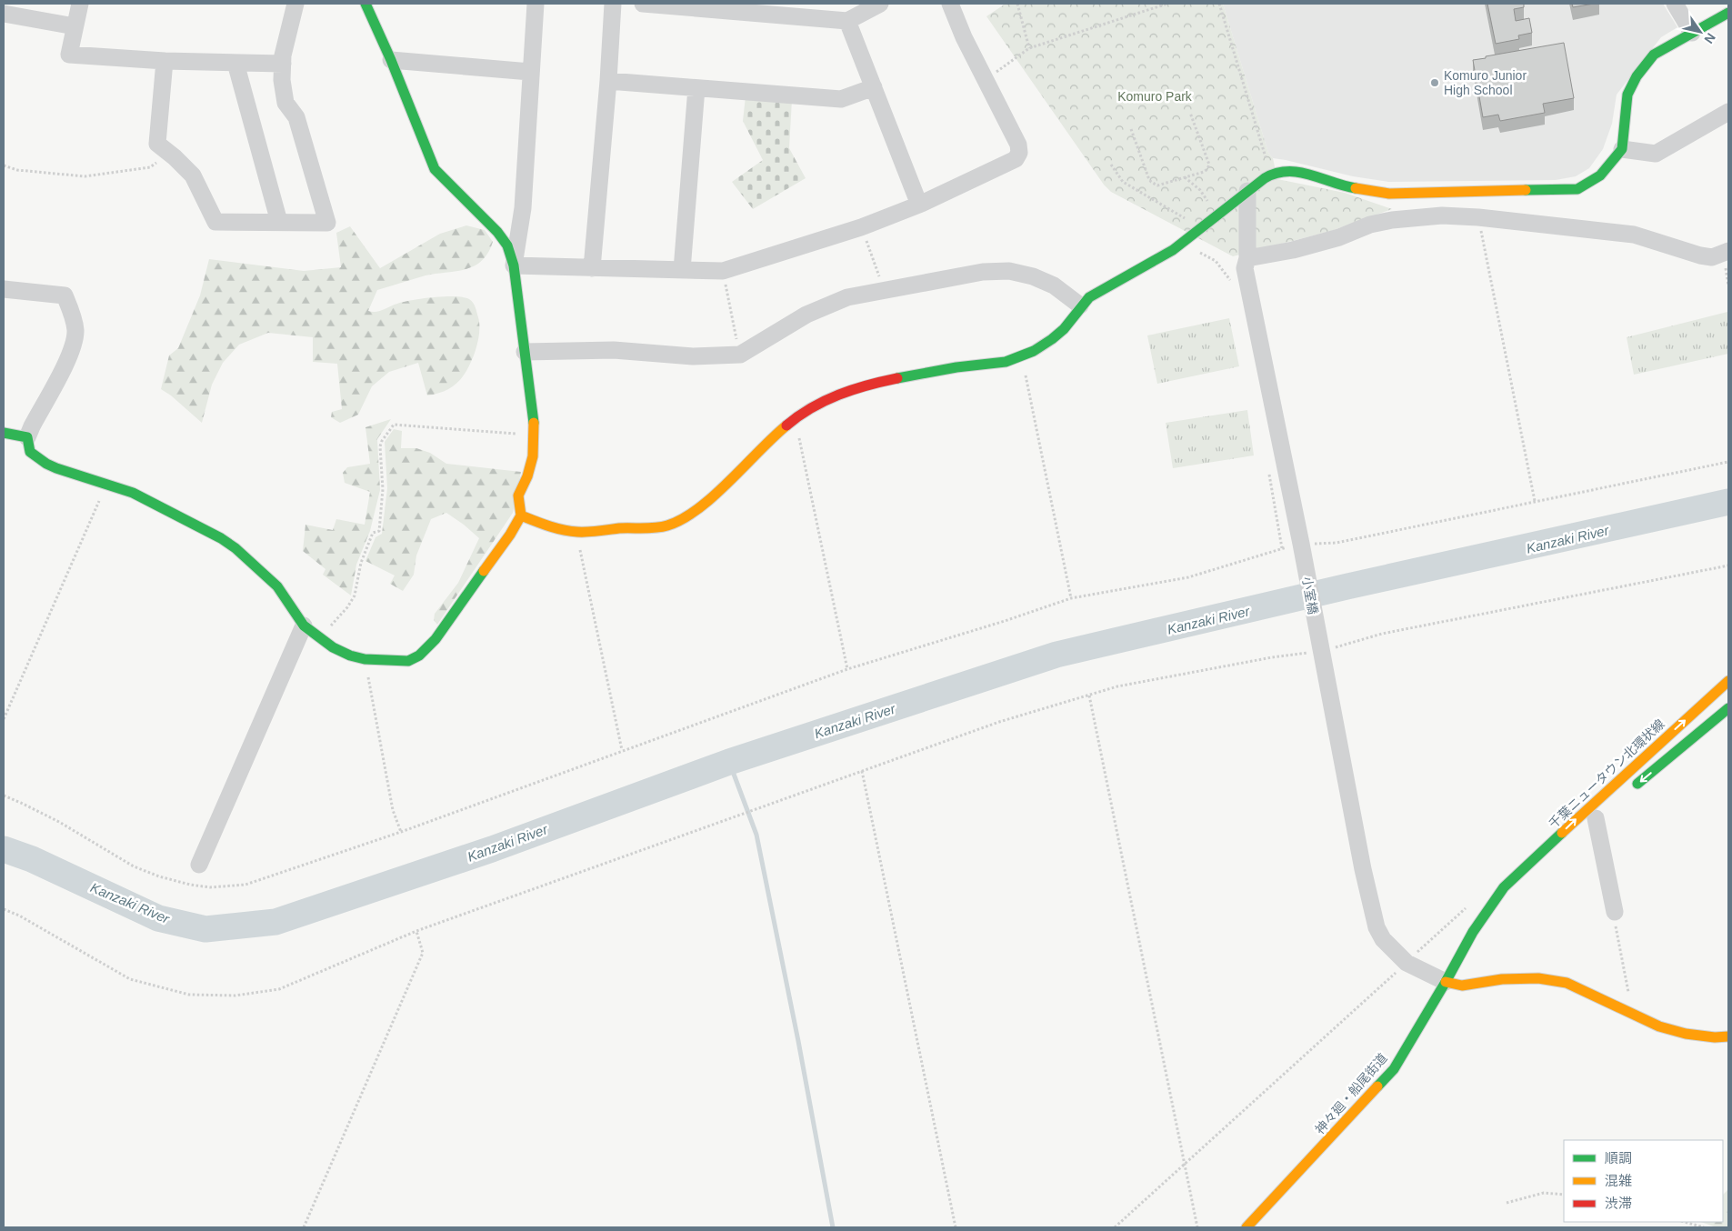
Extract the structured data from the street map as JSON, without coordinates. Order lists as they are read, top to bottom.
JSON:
{
  "streets": {
    "street": ["小室橋", "千葉ニュータウン北環状線", "神々廻・船尾街道"]
  },
  "crossings": [
    ["小室橋", "千葉ニュータウン北環状線"],
    ["小室橋", "神々廻・船尾街道"],
    ["千葉ニュータウン北環状線", "神々廻・船尾街道"]
  ],
  "water": ["Kanzaki River"],
  "parks": ["Komuro Park"],
  "places": ["Komuro Junior High School"],
  "legend": ["順調", "混雑", "渋滞"],
  "north": "bottom right"
}
